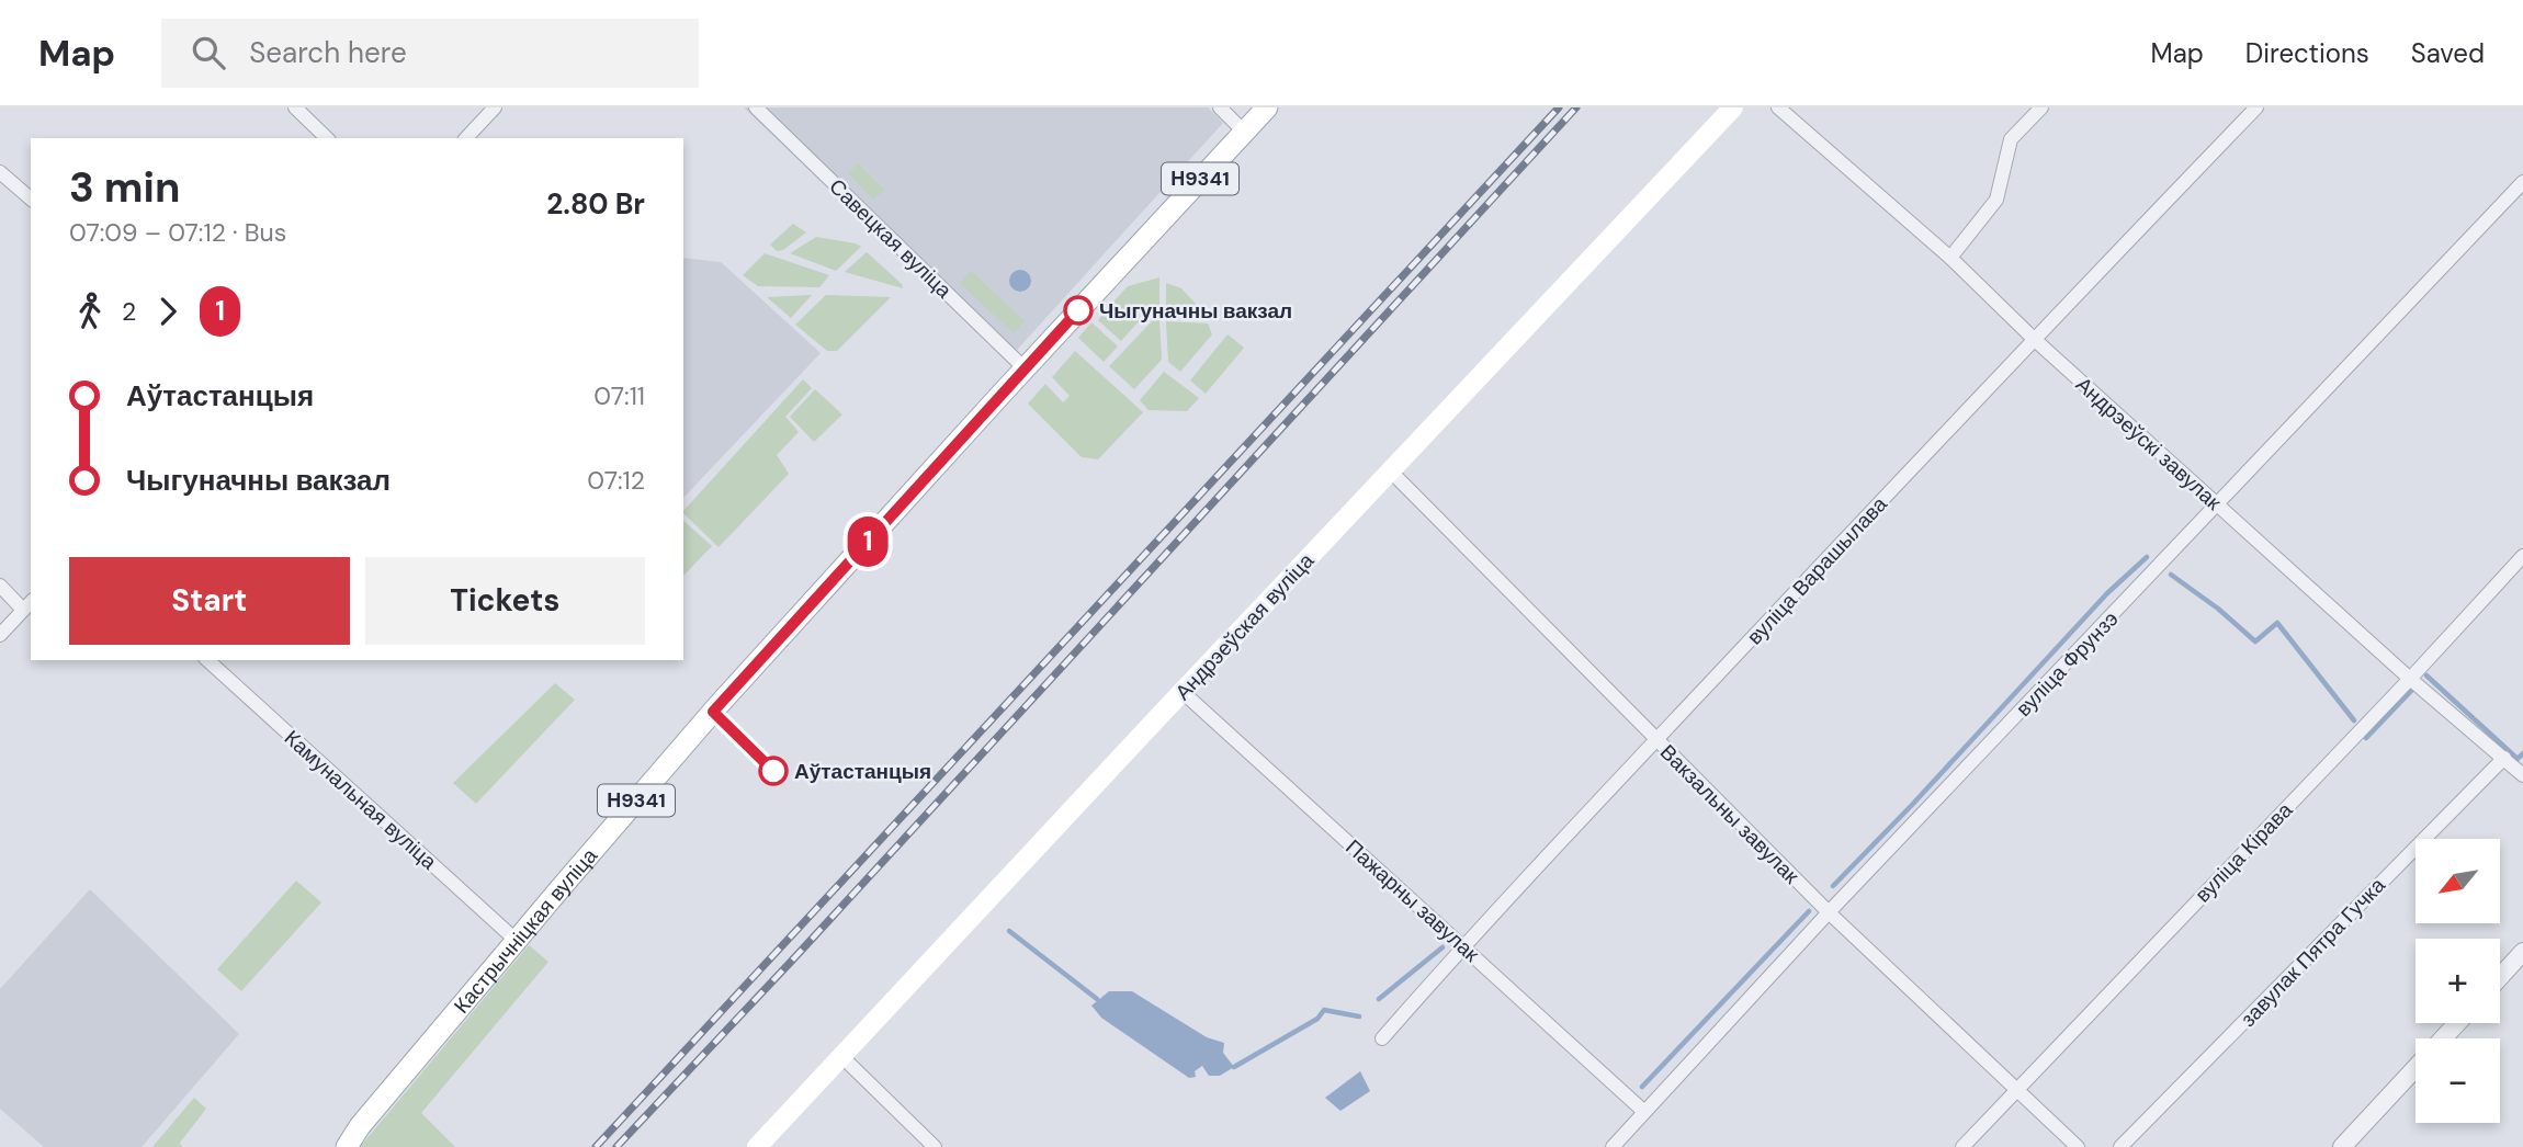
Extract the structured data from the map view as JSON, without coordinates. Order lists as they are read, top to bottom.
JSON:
{
  "streets": {
    "main road": ["Н9341", "Андрэеўская вуліца", "Кастрычніцкая вуліца"],
    "street": [
      "Савецкая вуліца",
      "Андрэеўскі завулак",
      "вуліца Варашылава",
      "вуліца Фрунзэ",
      "Камунальная вуліца",
      "Вакзальны завулак",
      "вуліца Кірава",
      "Пажарны завулак",
      "завулак Пятра Гучка"
    ]
  },
  "crossings": [
    ["Савецкая вуліца", "Кастрычніцкая вуліца"],
    ["Андрэеўскі завулак", "вуліца Варашылава"],
    ["Андрэеўскі завулак", "вуліца Фрунзэ"],
    ["Андрэеўскі завулак", "вуліца Кірава"],
    ["Андрэеўскі завулак", "завулак Пятра Гучка"],
    ["вуліца Варашылава", "Вакзальны завулак"],
    ["вуліца Варашылава", "Пажарны завулак"],
    ["Андрэеўская вуліца", "Вакзальны завулак"],
    ["Андрэеўская вуліца", "Пажарны завулак"],
    ["вуліца Фрунзэ", "Вакзальны завулак"],
    ["вуліца Фрунзэ", "Пажарны завулак"],
    ["Камунальная вуліца", "Кастрычніцкая вуліца"],
    ["Вакзальны завулак", "вуліца Кірава"]
  ],
  "places": ["Чыгуначны вакзал", "Аўтастанцыя"],
  "lines": ["bus line 1"],
  "north": "bottom left",
  "page": {
    "header": "Map",
    "search": "Search here",
    "nav": ["Map", "Directions", "Saved"],
    "on_map": "1",
    "heading": ["3 min", "07:09 – 07:12 · Bus", "2.80 Br"],
    "legs": ["2", "1"],
    "list": [
      {
        "name": "Аўтастанцыя",
        "value": "07:11"
      },
      {
        "name": "Чыгуначны вакзал",
        "value": "07:12"
      }
    ],
    "buttons": ["Start", "Tickets"],
    "map_buttons": ["+", "−"]
  }
}
